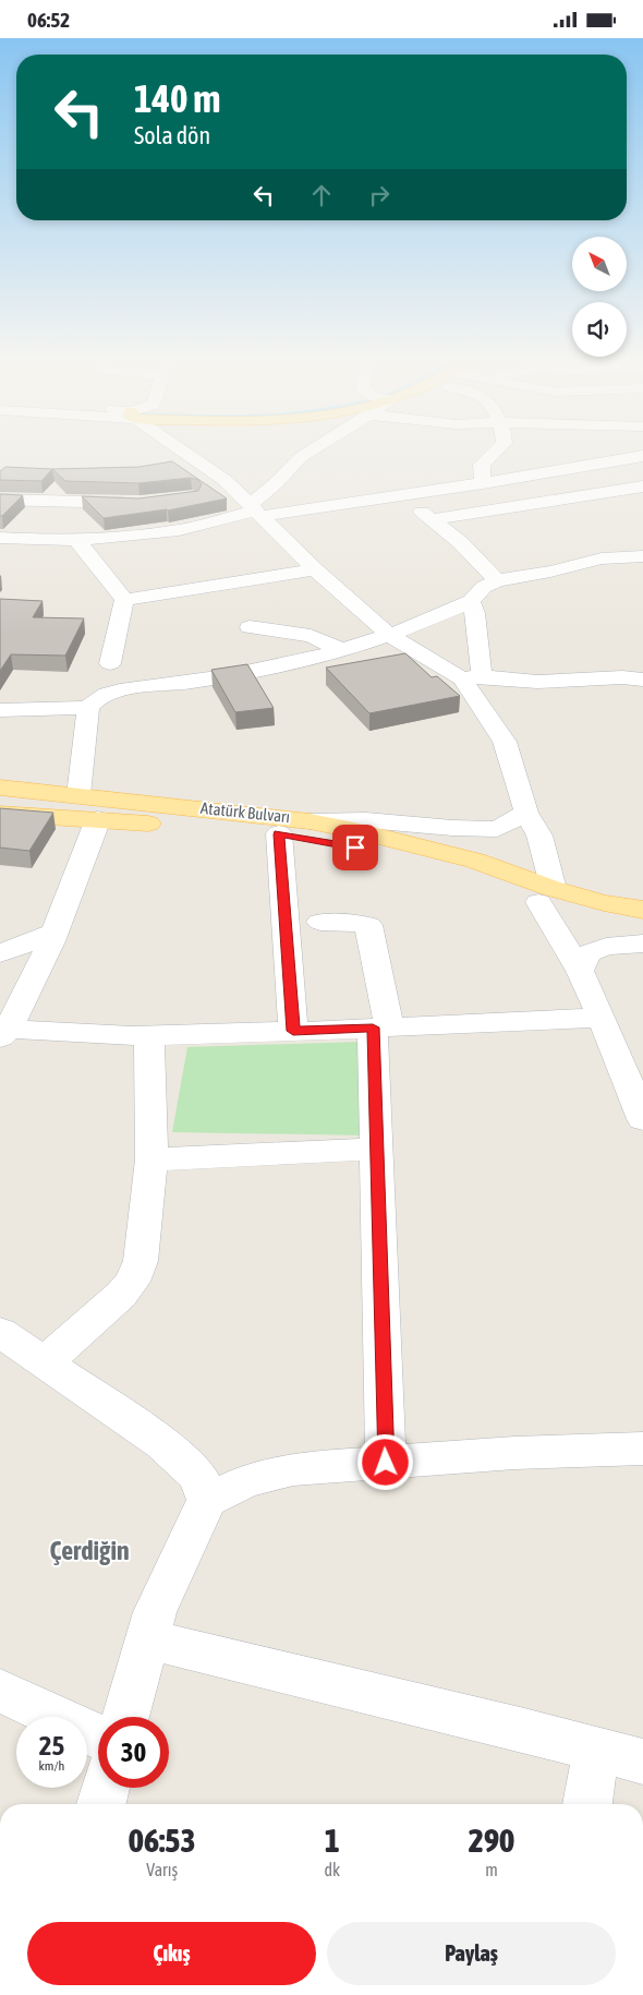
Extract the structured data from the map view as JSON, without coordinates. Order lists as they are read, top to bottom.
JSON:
{
  "streets": {
    "main road": ["Atatürk Bulvarı"]
  },
  "districts": ["Çerdiğin"],
  "north": "top left",
  "page": {
    "status": "06:52",
    "turn": ["140 m", "Sola dön"],
    "speed": "25 km/h",
    "limit": "30",
    "eta": [
      "06:53",
      "Varış",
      "1",
      "dk",
      "290",
      "m"
    ],
    "buttons": ["Çıkış", "Paylaş"]
  }
}
